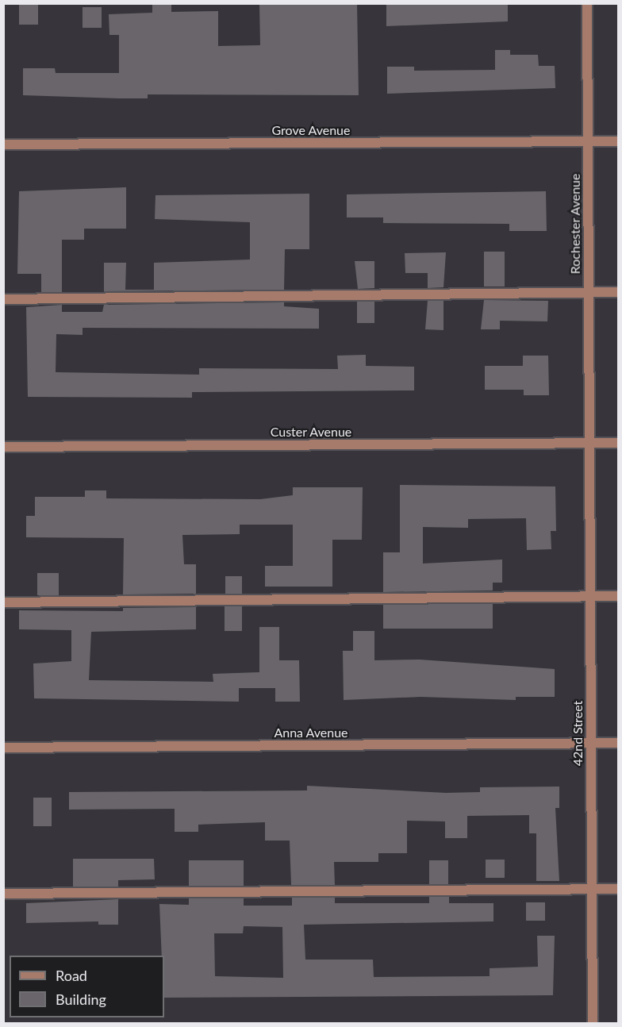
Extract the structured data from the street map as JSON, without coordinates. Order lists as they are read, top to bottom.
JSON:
{
  "streets": {
    "street": [
      "Grove Avenue",
      "Rochester Avenue",
      "Custer Avenue",
      "Anna Avenue",
      "42nd Street"
    ]
  },
  "crossings": [
    ["Grove Avenue", "Rochester Avenue"],
    ["Rochester Avenue", "Custer Avenue"],
    ["Rochester Avenue", "42nd Street"],
    ["Custer Avenue", "42nd Street"],
    ["Anna Avenue", "42nd Street"]
  ],
  "legend": ["Road", "Building"]
}
